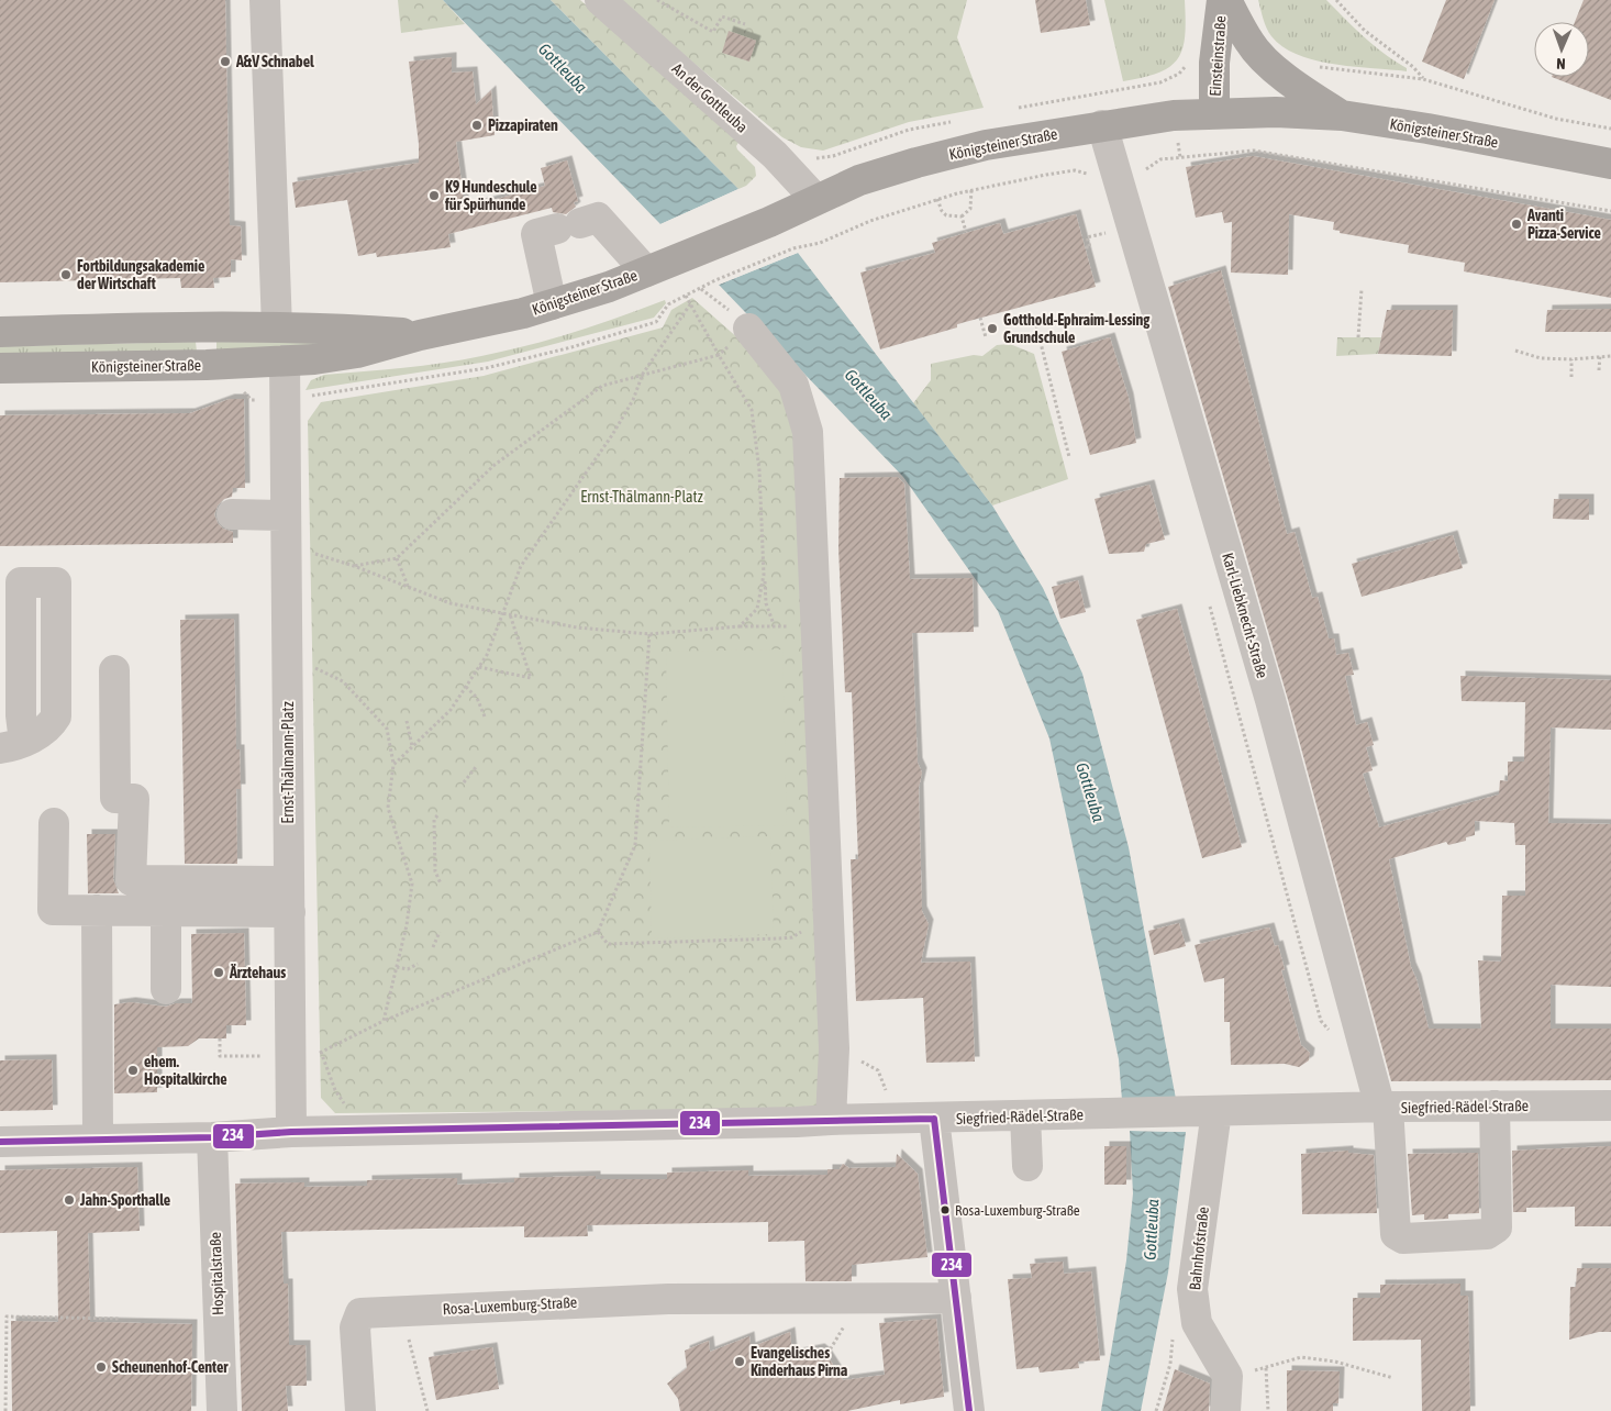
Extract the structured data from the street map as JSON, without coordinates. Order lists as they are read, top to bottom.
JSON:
{
  "streets": {
    "main road": ["Einsteinstraße", "Königsteiner Straße"],
    "street": [
      "An der Gottleuba",
      "Karl-Liebknecht-Straße",
      "Ernst-Thälmann-Platz",
      "Siegfried-Rädel-Straße",
      "Bahnhofstraße",
      "Hospitalstraße",
      "Rosa-Luxemburg-Straße"
    ]
  },
  "crossings": [
    ["Einsteinstraße", "Königsteiner Straße"],
    ["An der Gottleuba", "Königsteiner Straße"],
    ["Königsteiner Straße", "Karl-Liebknecht-Straße"],
    ["Königsteiner Straße", "Ernst-Thälmann-Platz"],
    ["Karl-Liebknecht-Straße", "Siegfried-Rädel-Straße"],
    ["Ernst-Thälmann-Platz", "Siegfried-Rädel-Straße"],
    ["Siegfried-Rädel-Straße", "Bahnhofstraße"],
    ["Siegfried-Rädel-Straße", "Hospitalstraße"]
  ],
  "water": ["Gottleuba"],
  "parks": ["Ernst-Thälmann-Platz"],
  "places": [
    "A&V Schnabel",
    "Pizzapiraten",
    "K9 Hundeschule für Spürhunde",
    "Avanti Pizza-Service",
    "Fortbildungsakademie der Wirtschaft",
    "Gotthold-Ephraim-Lessing Grundschule",
    "Ärztehaus",
    "ehem. Hospitalkirche",
    "Jahn-Sporthalle",
    "Rosa-Luxemburg-Straße",
    "Evangelisches Kinderhaus Pirna",
    "Scheunenhof-Center"
  ],
  "lines": ["transit line 234"],
  "north": "bottom"
}
